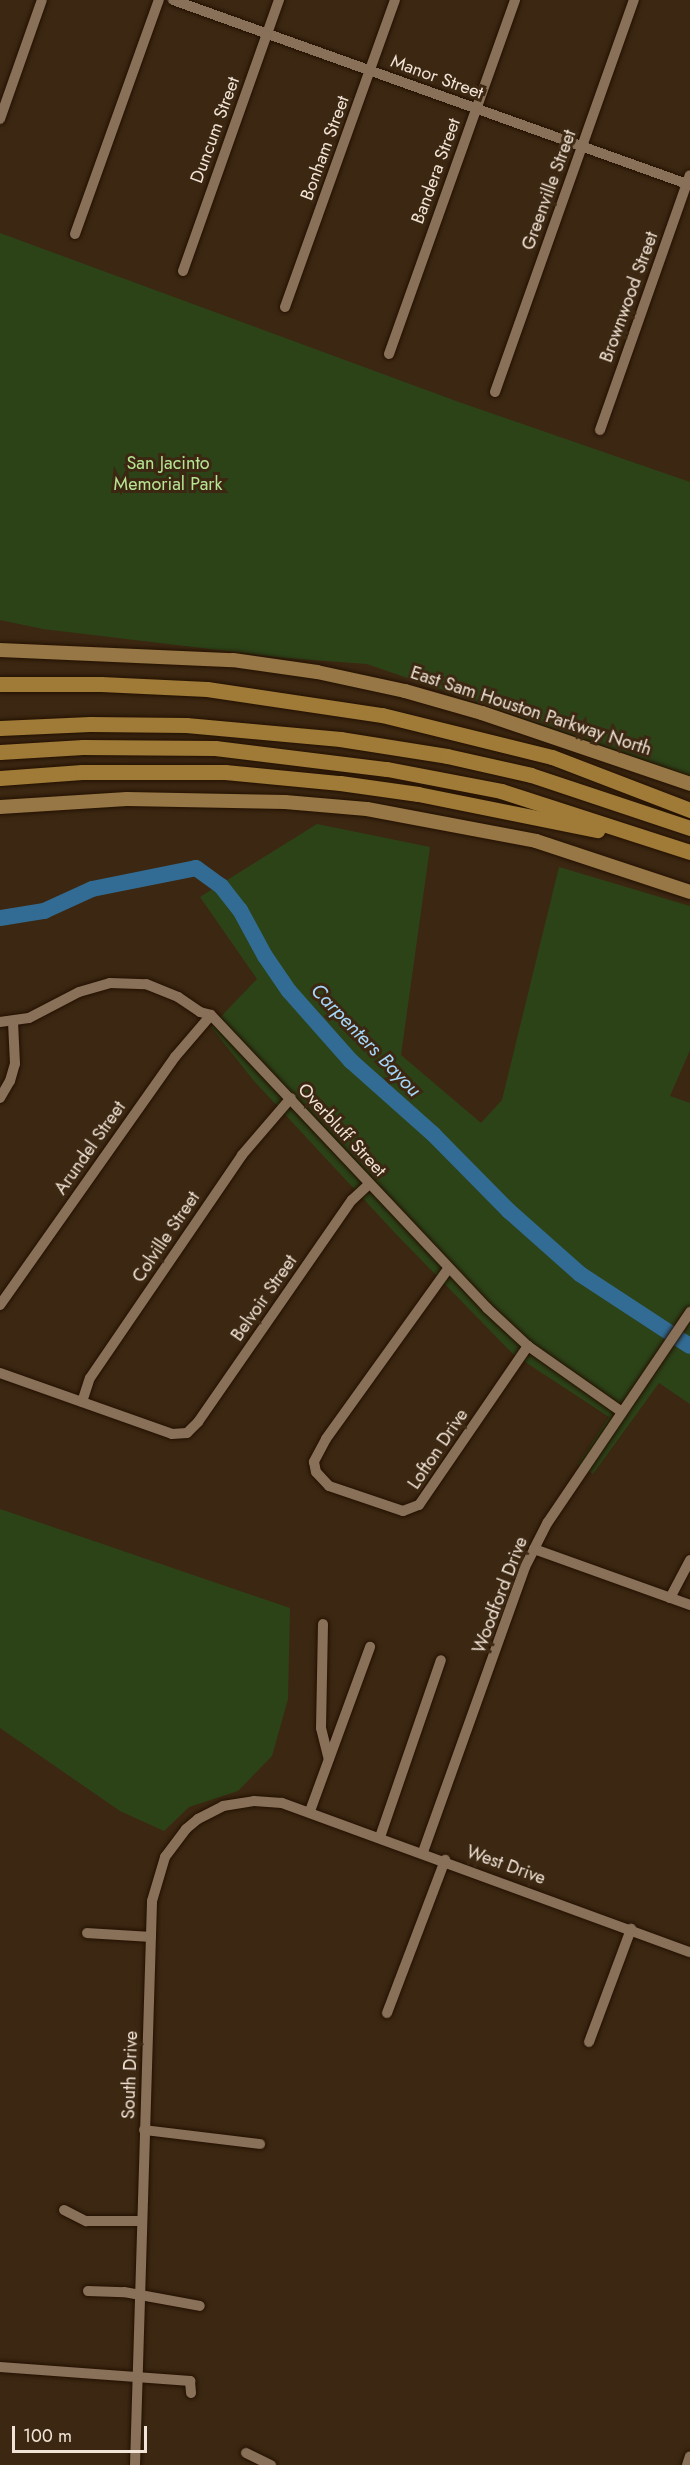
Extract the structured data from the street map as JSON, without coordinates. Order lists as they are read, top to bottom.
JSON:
{
  "streets": {
    "main road": ["East Sam Houston Parkway North"],
    "street": [
      "Manor Street",
      "Duncum Street",
      "Bonham Street",
      "Bandera Street",
      "Greenville Street",
      "Brownwood Street",
      "Overbluff Street",
      "Arundel Street",
      "Colville Street",
      "Belvoir Street",
      "Lofton Drive",
      "Woodford Drive",
      "West Drive",
      "South Drive"
    ]
  },
  "crossings": [
    ["Manor Street", "Duncum Street"],
    ["Manor Street", "Bonham Street"],
    ["Manor Street", "Bandera Street"],
    ["Manor Street", "Greenville Street"],
    ["Manor Street", "Brownwood Street"],
    ["Overbluff Street", "Arundel Street"],
    ["Overbluff Street", "Colville Street"],
    ["Overbluff Street", "Belvoir Street"],
    ["Overbluff Street", "Lofton Drive"],
    ["Overbluff Street", "Woodford Drive"],
    ["Colville Street", "Belvoir Street"],
    ["Woodford Drive", "West Drive"],
    ["West Drive", "South Drive"]
  ],
  "water": ["Carpenters Bayou"],
  "parks": ["San Jacinto Memorial Park"],
  "scale_bar": "100 m"
}
